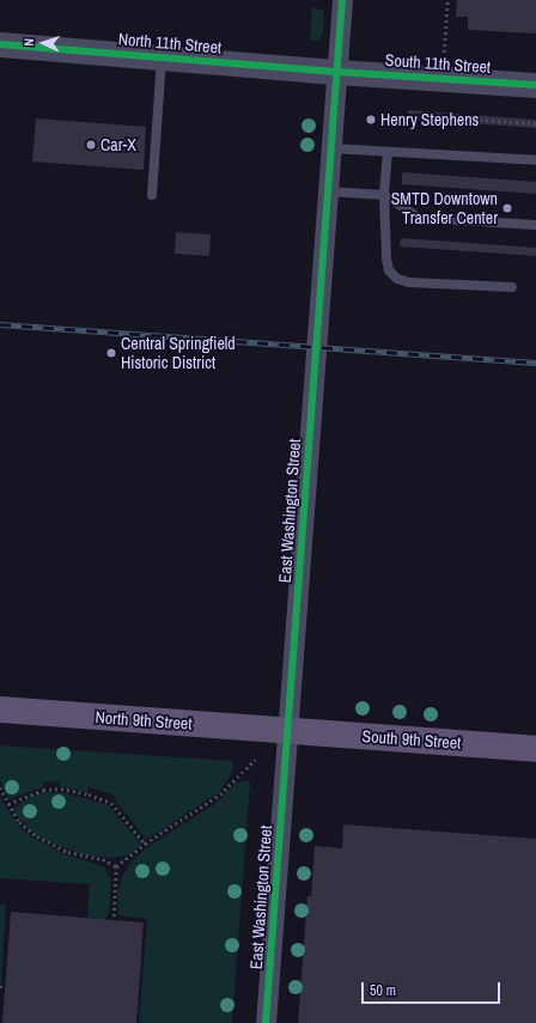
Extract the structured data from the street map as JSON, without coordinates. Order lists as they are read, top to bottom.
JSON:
{
  "streets": {
    "main road": ["North 9th Street", "South 9th Street"],
    "street": ["North 11th Street", "South 11th Street", "East Washington Street"]
  },
  "crossings": [
    ["North 11th Street", "South 11th Street"],
    ["North 11th Street", "East Washington Street"],
    ["South 11th Street", "East Washington Street"],
    ["East Washington Street", "North 9th Street"],
    ["East Washington Street", "South 9th Street"],
    ["North 9th Street", "South 9th Street"]
  ],
  "places": [
    "Henry Stephens",
    "Car-X",
    "SMTD Downtown Transfer Center",
    "Central Springfield Historic District"
  ],
  "scale_bar": "50 m",
  "north": "left"
}
